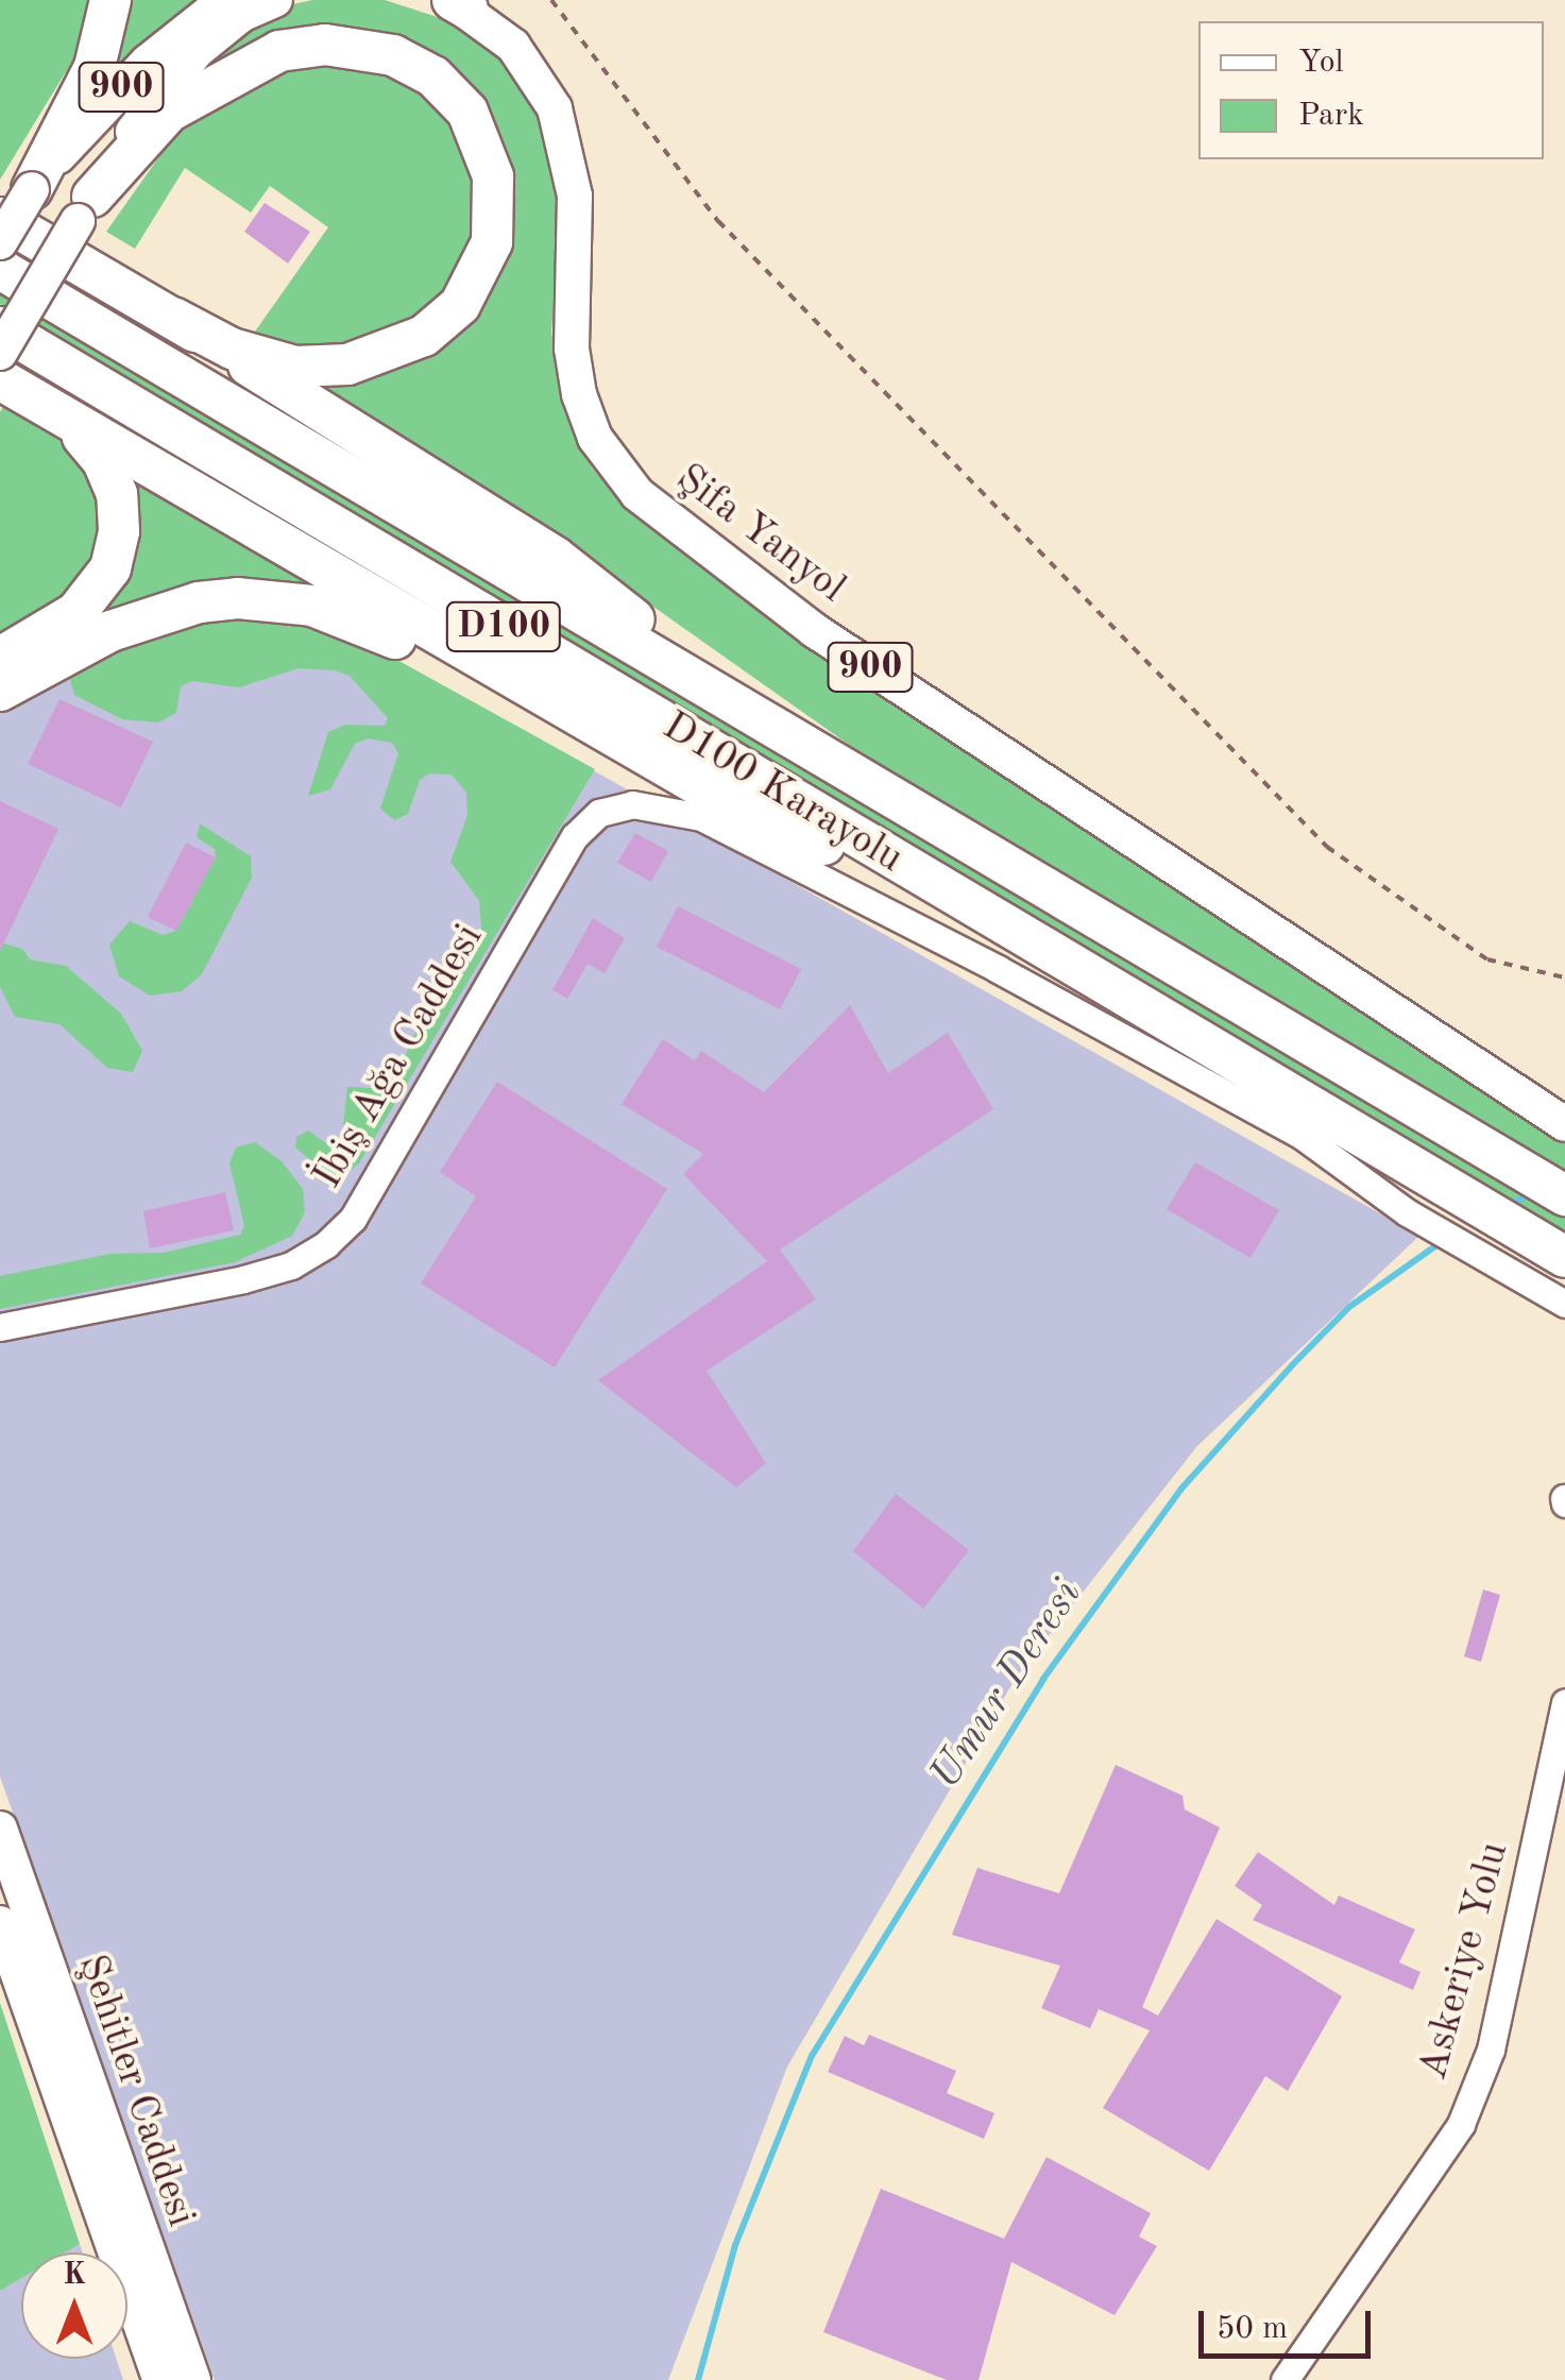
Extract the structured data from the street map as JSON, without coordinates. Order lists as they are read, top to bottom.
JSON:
{
  "streets": {
    "highway": ["D100", "D100 Karayolu"],
    "main road": ["900", "Şifa Yanyol", "Şehitler Caddesi"],
    "street": ["İbiş Ağa Caddesi", "Askeriye Yolu"]
  },
  "water": ["Umur Deresi"],
  "legend": ["Yol", "Park"],
  "scale_bar": "50 m",
  "north": "top"
}
